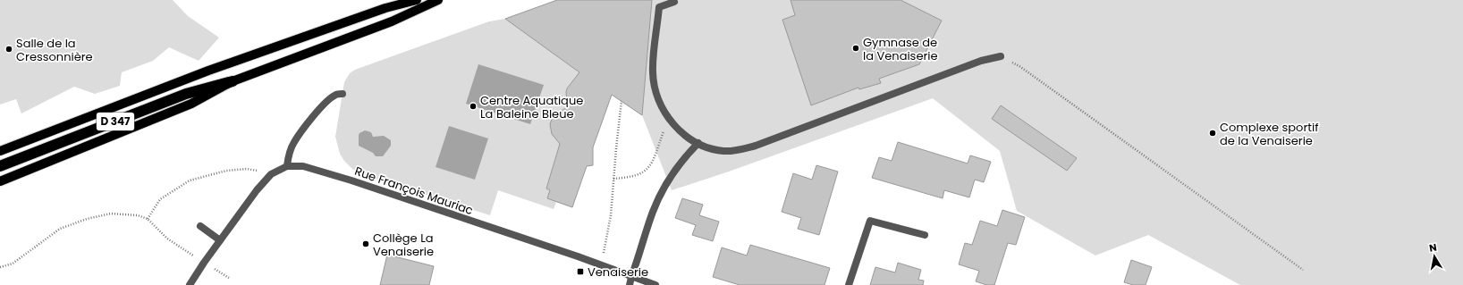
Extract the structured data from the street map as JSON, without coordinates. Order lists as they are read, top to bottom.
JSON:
{
  "streets": {
    "highway": ["D 347"],
    "street": ["Rue François Mauriac"]
  },
  "places": {
    "other": [
      "Gymnase de la Venaiserie",
      "Salle de la Cressonnière",
      "Centre Aquatique La Baleine Bleue",
      "Complexe sportif de la Venaiserie",
      "Collège La Venaiserie"
    ],
    "transit": ["Venaiserie"]
  },
  "north": "top"
}
